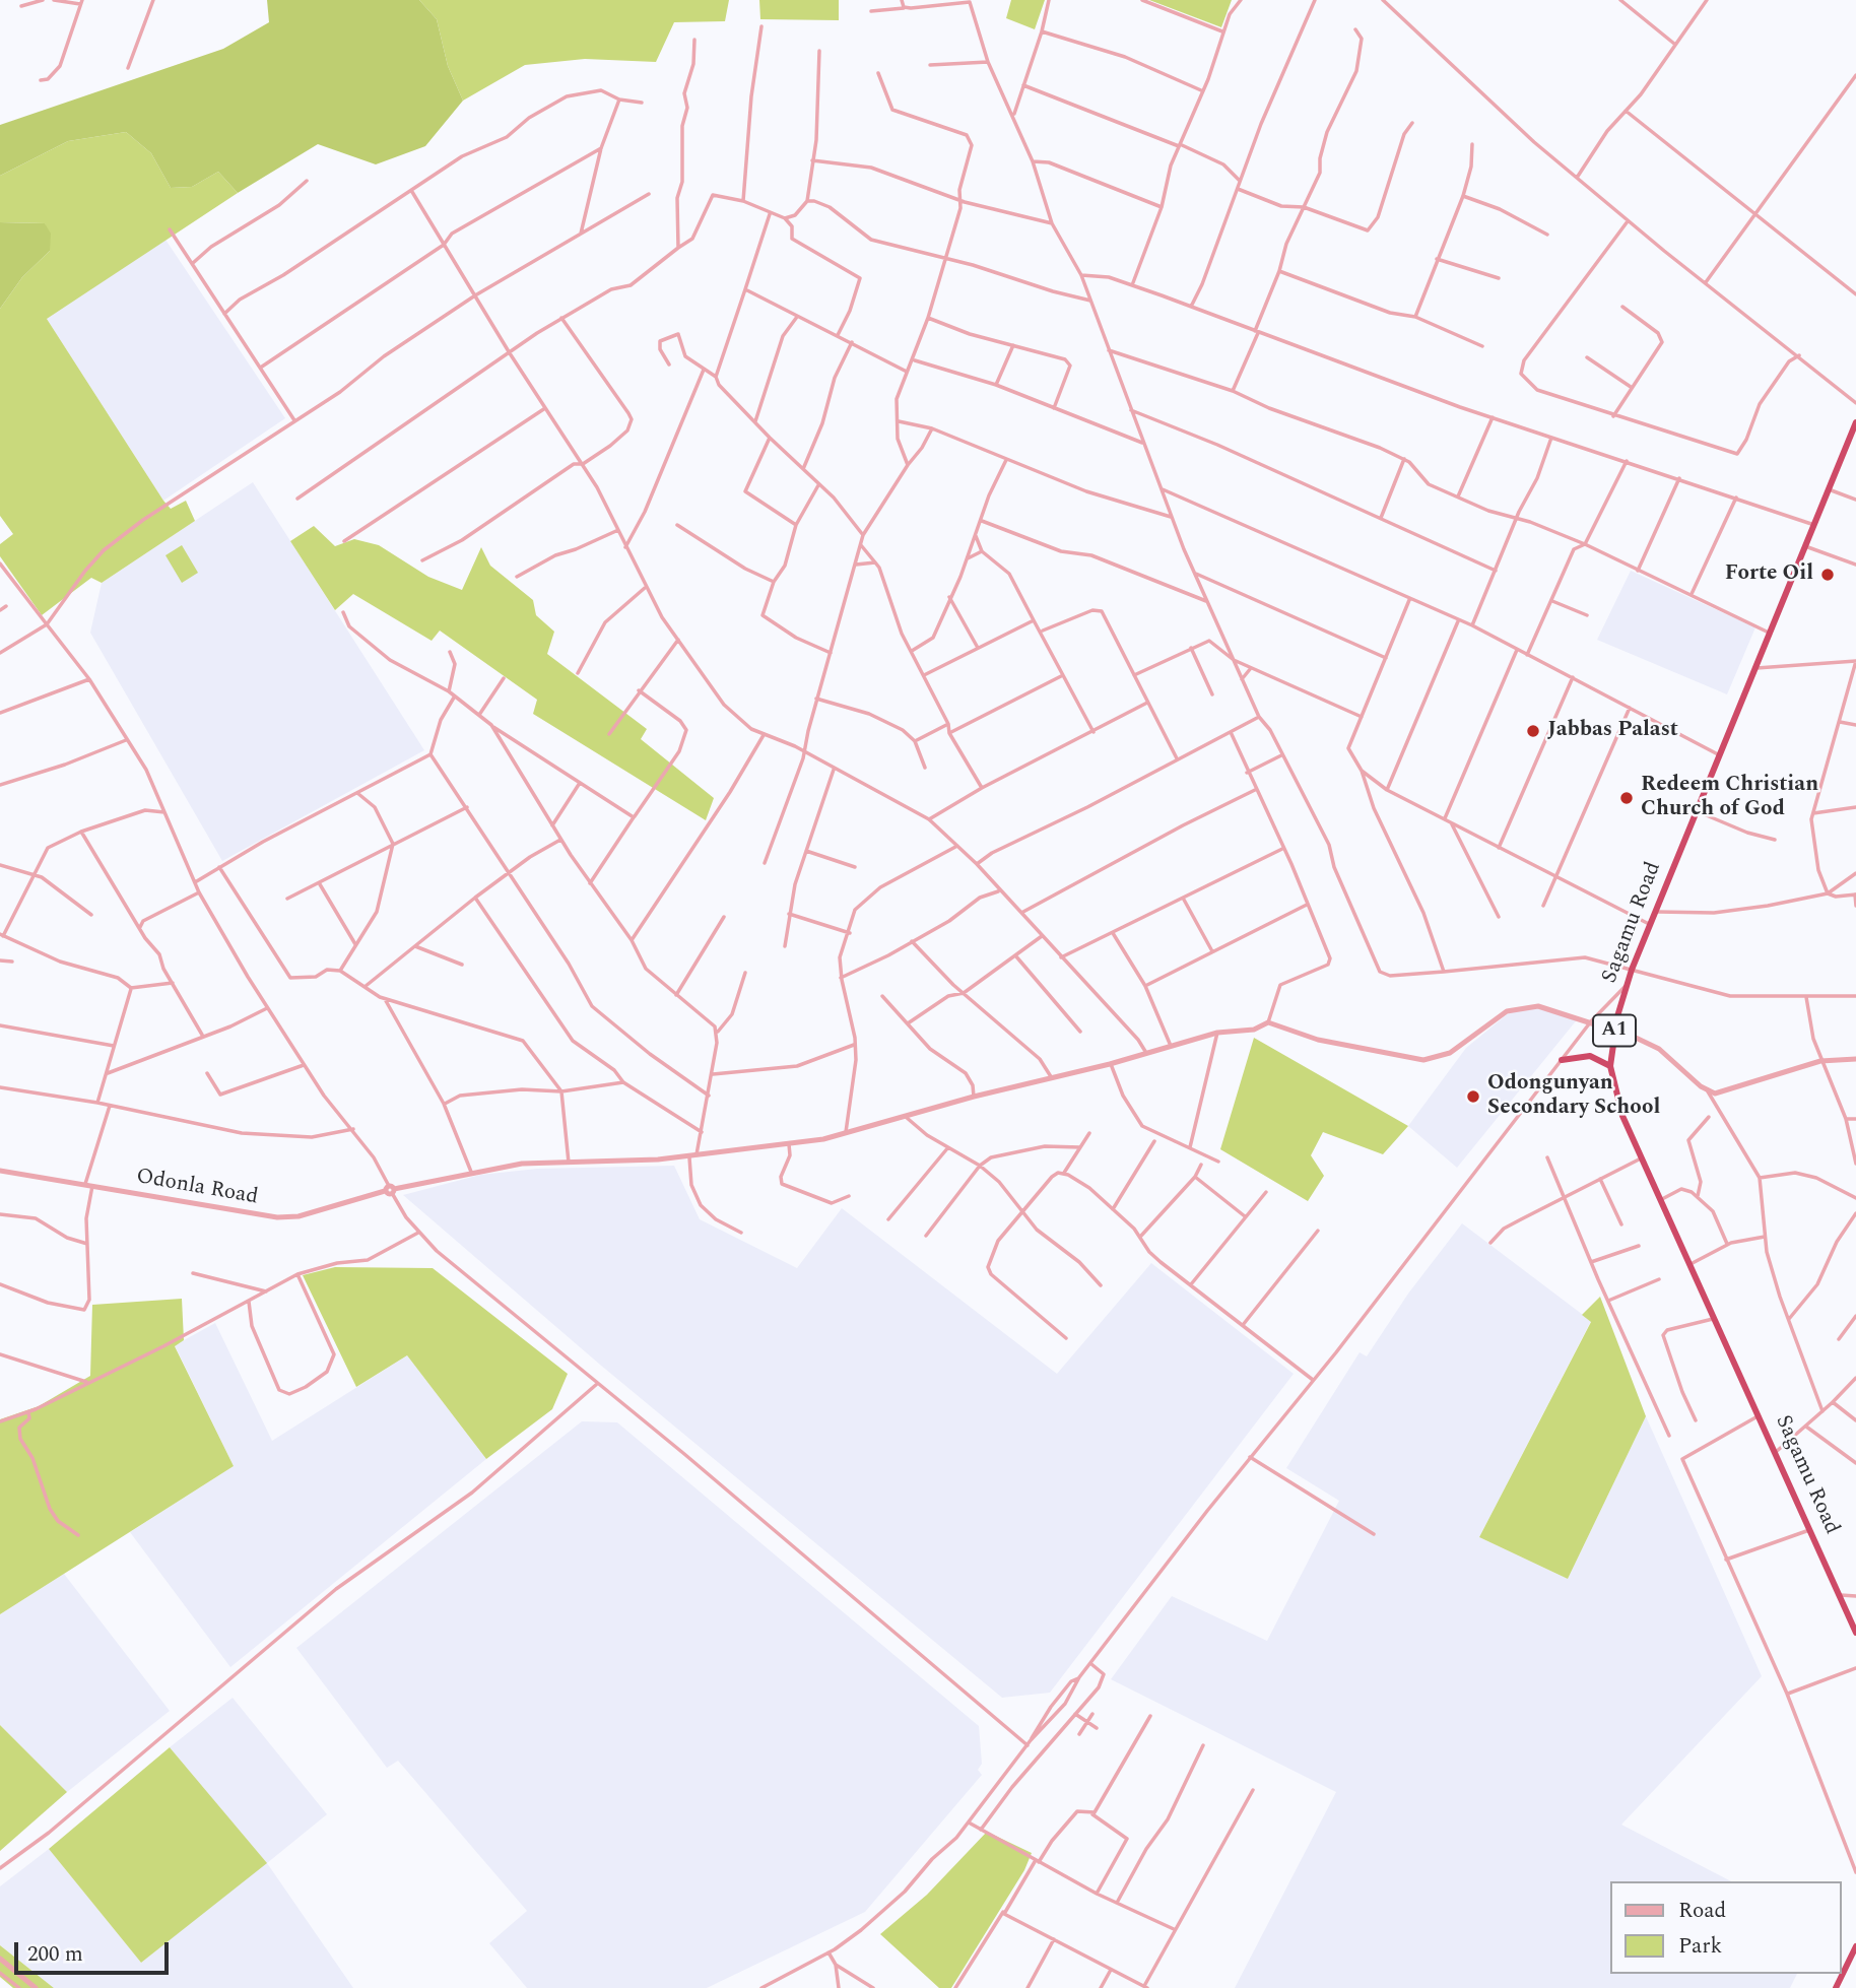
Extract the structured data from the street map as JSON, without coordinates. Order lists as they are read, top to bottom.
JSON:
{
  "streets": {
    "highway": ["Sagamu Road", "A1"],
    "street": ["Odonla Road"]
  },
  "places": [
    "Forte Oil",
    "Jabbas Palast",
    "Redeem Christian Church of God",
    "Odongunyan Secondary School"
  ],
  "legend": ["Road", "Park"],
  "scale_bar": "200 m"
}
